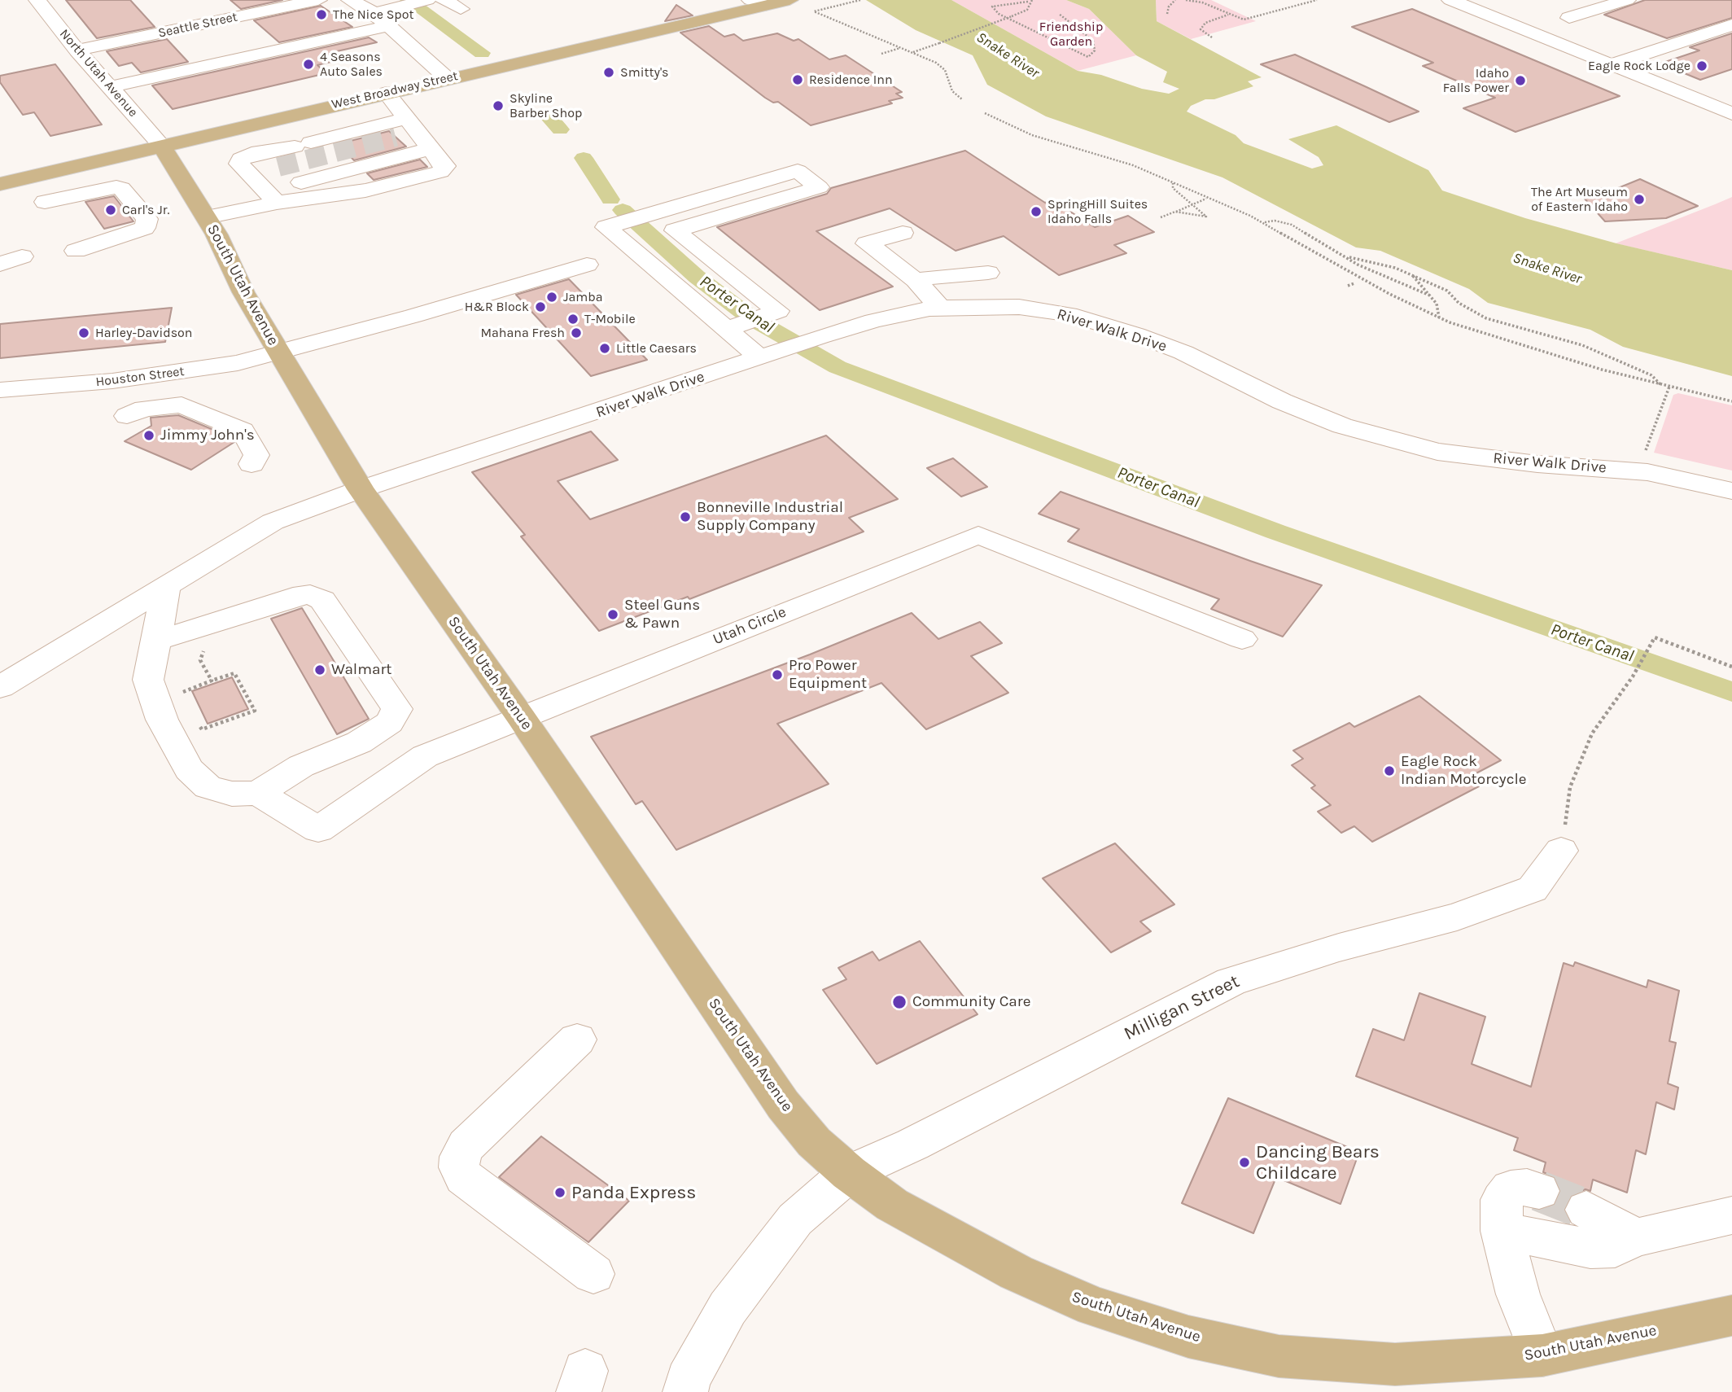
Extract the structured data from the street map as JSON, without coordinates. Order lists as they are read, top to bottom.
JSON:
{
  "streets": {
    "main road": ["West Broadway Street", "South Utah Avenue"],
    "street": [
      "Seattle Street",
      "North Utah Avenue",
      "River Walk Drive",
      "Houston Street",
      "Utah Circle",
      "Milligan Street"
    ]
  },
  "crossings": [
    ["Seattle Street", "North Utah Avenue"],
    ["North Utah Avenue", "West Broadway Street"],
    ["North Utah Avenue", "South Utah Avenue"],
    ["West Broadway Street", "South Utah Avenue"],
    ["South Utah Avenue", "River Walk Drive"],
    ["South Utah Avenue", "Houston Street"],
    ["South Utah Avenue", "Utah Circle"],
    ["South Utah Avenue", "Milligan Street"]
  ],
  "water": ["Snake River", "Porter Canal"],
  "parks": ["Friendship Garden"],
  "places": [
    "The Nice Spot",
    "4 Seasons Auto Sales",
    "Eagle Rock Lodge",
    "Smitty's",
    "Residence Inn",
    "Idaho Falls Power",
    "Skyline Barber Shop",
    "The Art Museum of Eastern Idaho",
    "Carl's Jr.",
    "SpringHill Suites Idaho Falls",
    "Jamba",
    "H&R Block",
    "T-Mobile",
    "Harley-Davidson",
    "Mahana Fresh",
    "Little Caesars",
    "Jimmy John's",
    "Bonneville Industrial Supply Company",
    "Steel Guns & Pawn",
    "Walmart",
    "Pro Power Equipment",
    "Eagle Rock Indian Motorcycle",
    "Community Care",
    "Dancing Bears Childcare",
    "Panda Express"
  ]
}
